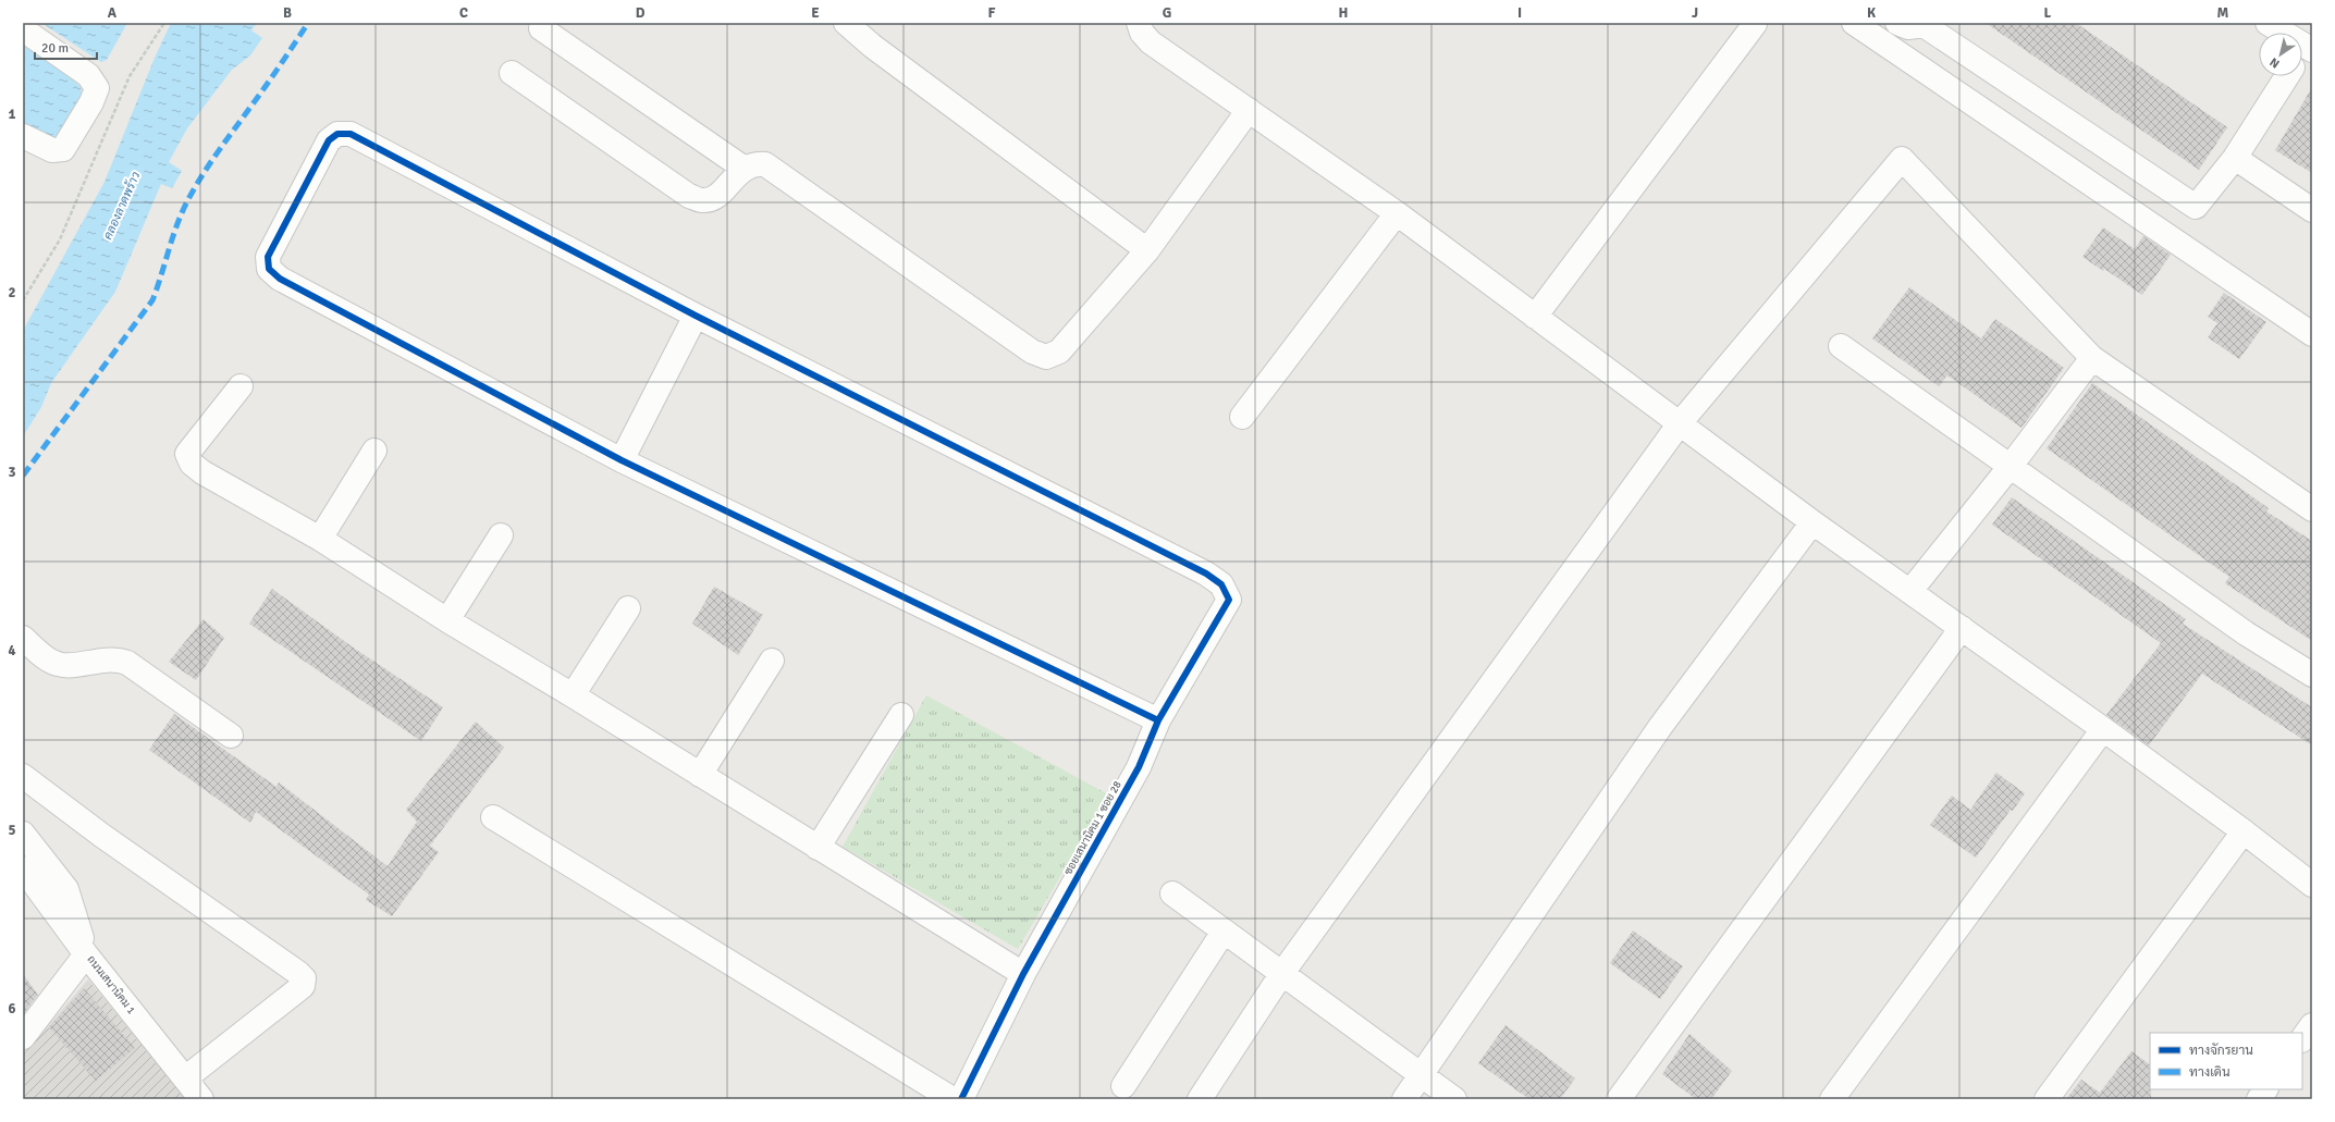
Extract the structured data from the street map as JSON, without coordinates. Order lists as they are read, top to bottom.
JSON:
{
  "streets": {
    "street": ["ซอยเสนานิคม 1 ซอย 28", "ถนนเสนานิคม 1"]
  },
  "water": ["คลองลาดพร้าว"],
  "legend": ["ทางจักรยาน", "ทางเดิน"],
  "scale_bar": "20 m",
  "north": "bottom left",
  "grid": {
    "columns": [
      "A",
      "B",
      "C",
      "D",
      "E",
      "F",
      "G",
      "H",
      "I",
      "J",
      "K",
      "L",
      "M"
    ],
    "rows": [
      "1",
      "2",
      "3",
      "4",
      "5",
      "6"
    ]
  }
}
